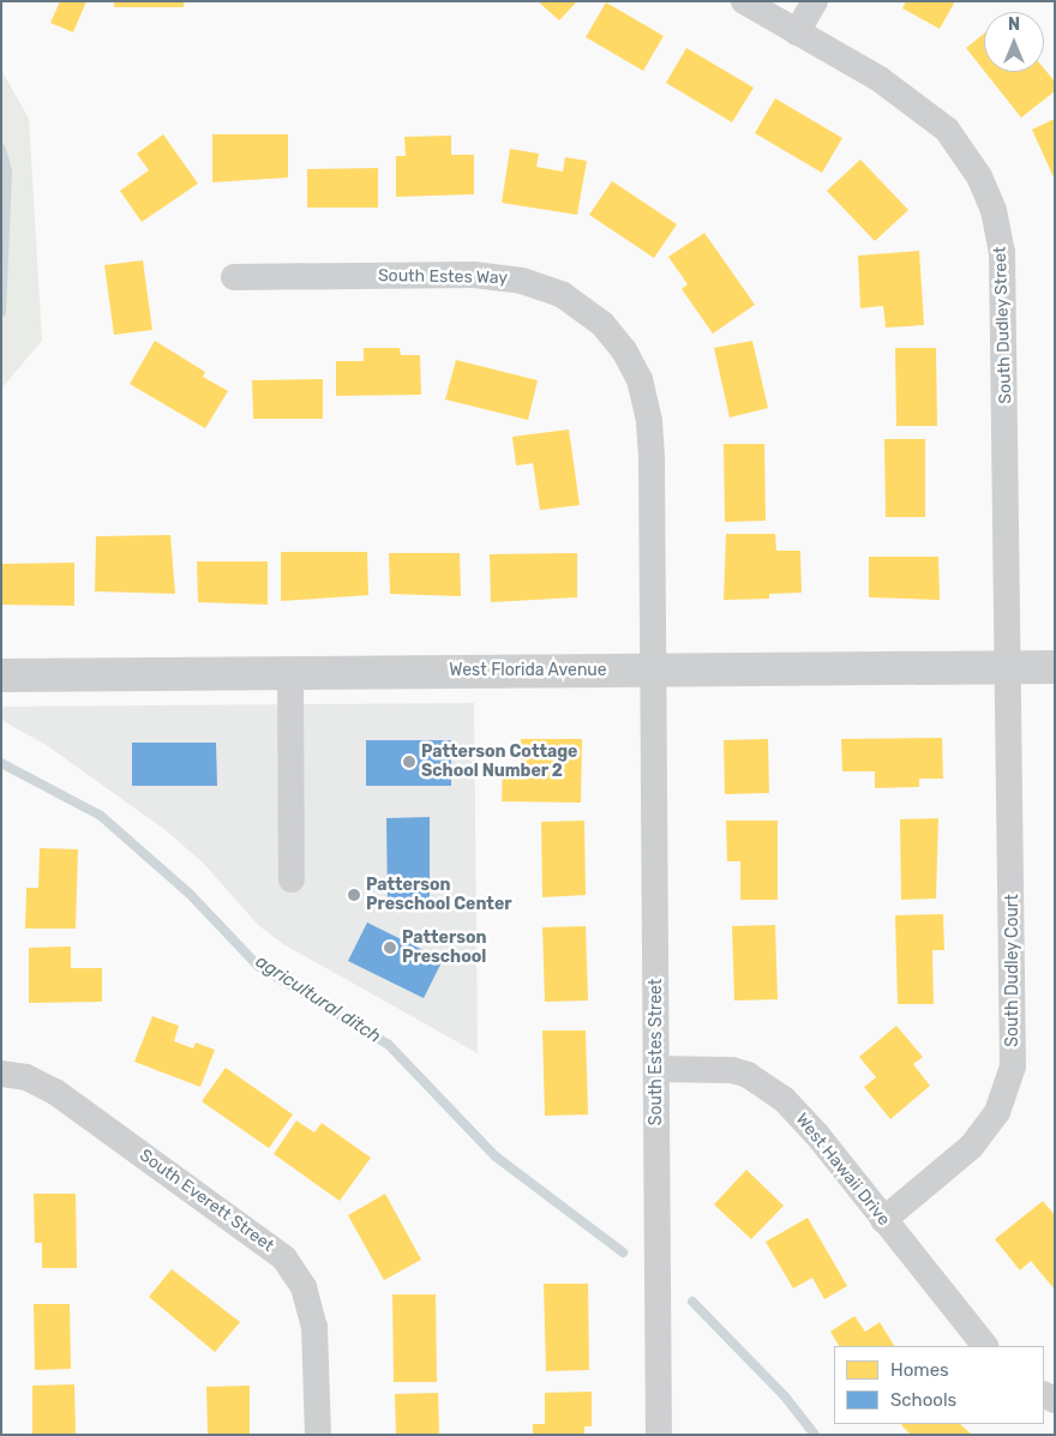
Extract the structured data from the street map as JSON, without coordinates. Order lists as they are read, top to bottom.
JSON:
{
  "streets": {
    "street": [
      "South Estes Way",
      "South Dudley Street",
      "West Florida Avenue",
      "South Dudley Court",
      "South Estes Street",
      "West Hawaii Drive",
      "South Everett Street"
    ]
  },
  "crossings": [
    ["South Estes Way", "West Florida Avenue"],
    ["South Estes Way", "South Estes Street"],
    ["South Dudley Street", "West Florida Avenue"],
    ["South Dudley Street", "South Dudley Court"],
    ["West Florida Avenue", "South Dudley Court"],
    ["West Florida Avenue", "South Estes Street"],
    ["South Dudley Court", "West Hawaii Drive"],
    ["South Estes Street", "West Hawaii Drive"]
  ],
  "water": ["agricultural ditch"],
  "places": ["Patterson Cottage School Number 2", "Patterson Preschool Center", "Patterson Preschool"],
  "legend": ["Homes", "Schools"],
  "north": "top"
}
